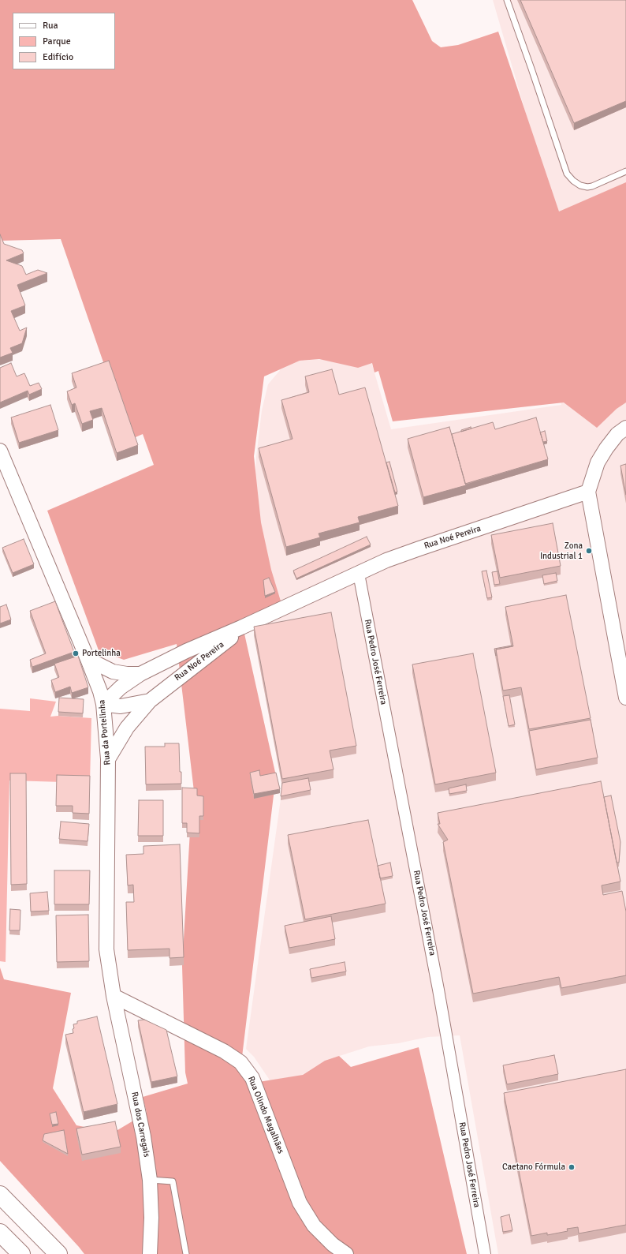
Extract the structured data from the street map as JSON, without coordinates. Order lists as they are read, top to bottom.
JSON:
{
  "streets": {
    "street": [
      "Rua Noé Pereira",
      "Rua Pedro José Ferreira",
      "Rua da Portelinha",
      "Rua Olindo Magalhães",
      "Rua dos Carregais"
    ]
  },
  "crossings": [
    ["Rua Noé Pereira", "Rua Pedro José Ferreira"],
    ["Rua Noé Pereira", "Rua da Portelinha"],
    ["Rua da Portelinha", "Rua Olindo Magalhães"],
    ["Rua da Portelinha", "Rua dos Carregais"],
    ["Rua Olindo Magalhães", "Rua dos Carregais"]
  ],
  "places": ["Zona Industrial 1", "Portelinha", "Caetano Fórmula"],
  "legend": ["Rua", "Parque", "Edifício"]
}
